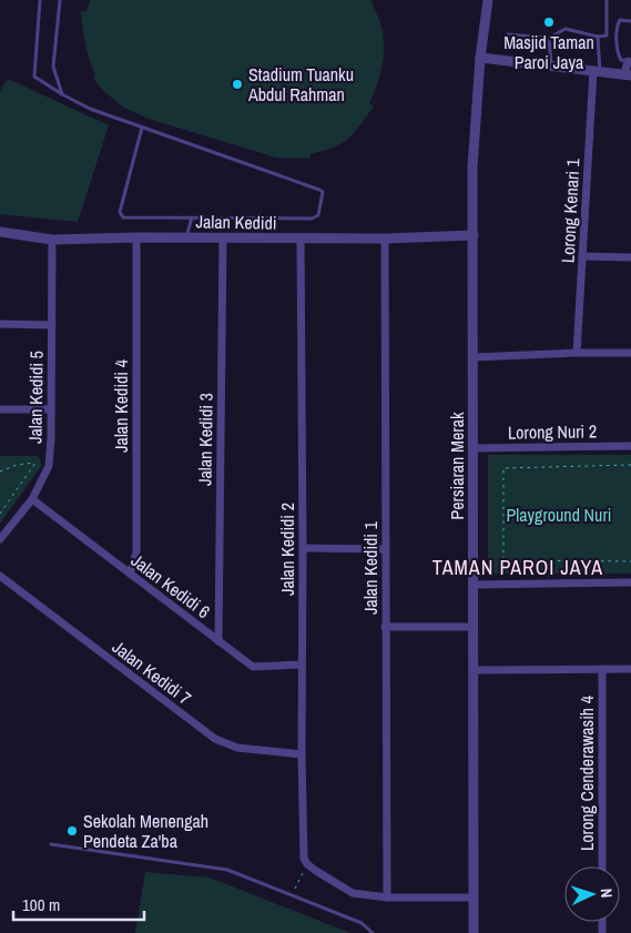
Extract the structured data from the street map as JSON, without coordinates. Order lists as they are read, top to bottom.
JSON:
{
  "streets": {
    "street": [
      "Lorong Kenari 1",
      "Jalan Kedidi",
      "Jalan Kedidi 5",
      "Jalan Kedidi 4",
      "Lorong Nuri 2",
      "Jalan Kedidi 3",
      "Persiaran Merak",
      "Jalan Kedidi 2",
      "Jalan Kedidi 1",
      "Jalan Kedidi 6",
      "Jalan Kedidi 7",
      "Lorong Cenderawasih 4"
    ]
  },
  "crossings": [
    ["Jalan Kedidi", "Jalan Kedidi 5"],
    ["Jalan Kedidi", "Jalan Kedidi 4"],
    ["Jalan Kedidi", "Jalan Kedidi 3"],
    ["Jalan Kedidi", "Persiaran Merak"],
    ["Jalan Kedidi", "Jalan Kedidi 2"],
    ["Jalan Kedidi", "Jalan Kedidi 1"],
    ["Jalan Kedidi 5", "Jalan Kedidi 6"],
    ["Jalan Kedidi 4", "Jalan Kedidi 6"],
    ["Lorong Nuri 2", "Persiaran Merak"],
    ["Jalan Kedidi 3", "Jalan Kedidi 6"],
    ["Jalan Kedidi 2", "Jalan Kedidi 6"],
    ["Jalan Kedidi 2", "Jalan Kedidi 7"]
  ],
  "districts": ["TAMAN PAROI JAYA"],
  "parks": ["Playground Nuri"],
  "places": ["Masjid Taman Paroi Jaya", "Stadium Tuanku Abdul Rahman", "Sekolah Menengah Pendeta Za'ba"],
  "scale_bar": "100 m",
  "north": "right"
}
